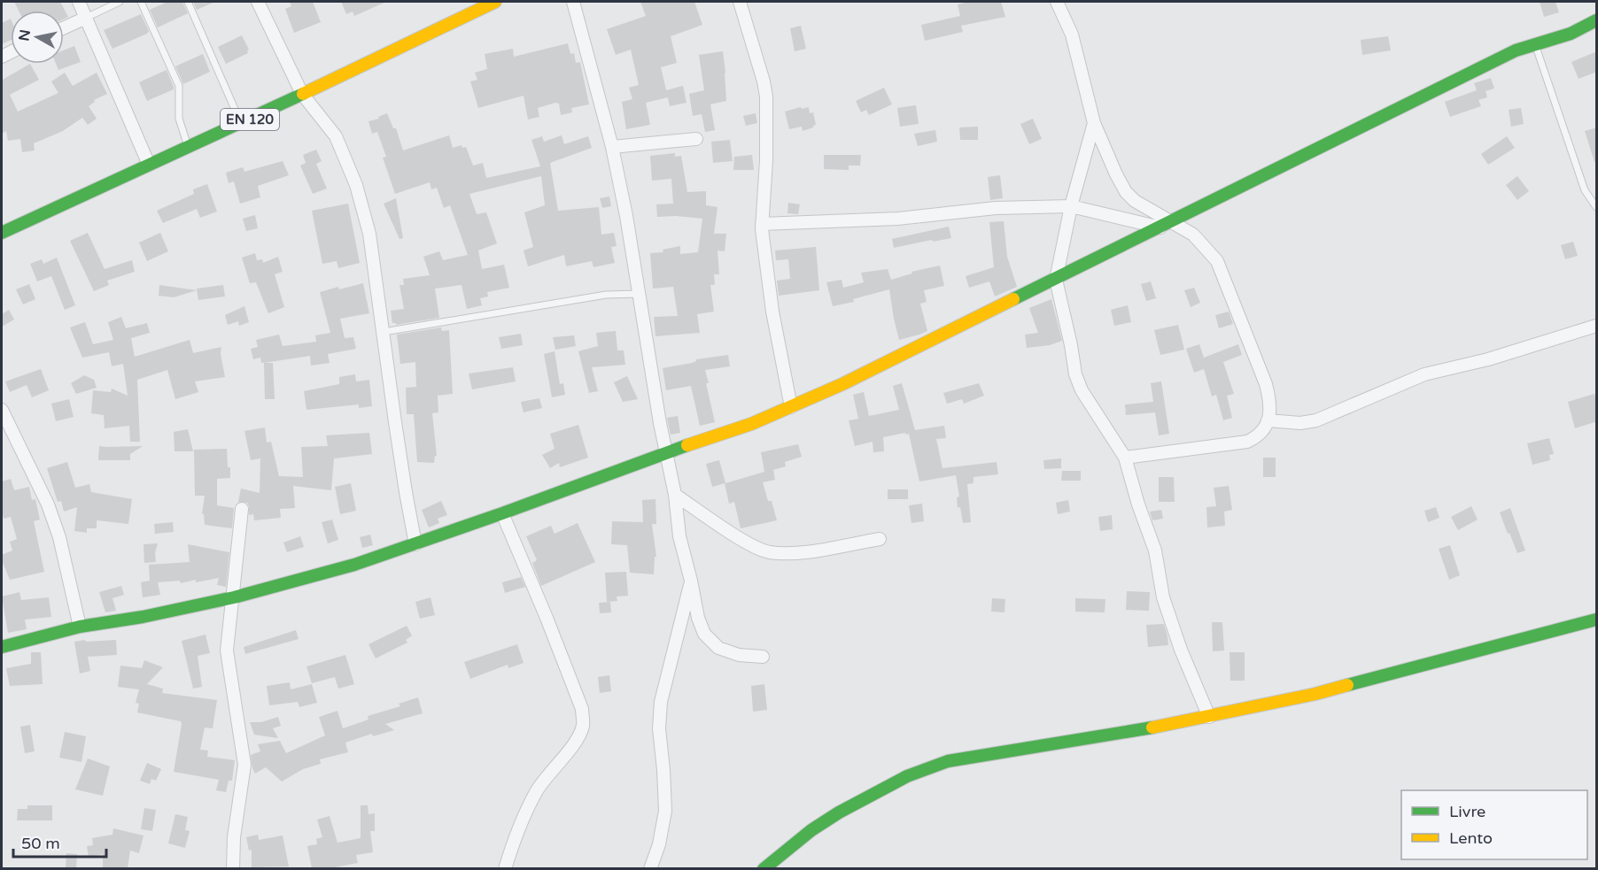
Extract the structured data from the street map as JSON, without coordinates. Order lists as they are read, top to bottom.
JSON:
{
  "streets": {
    "street": ["EN 120"]
  },
  "legend": ["Livre", "Lento"],
  "scale_bar": "50 m",
  "north": "left"
}
